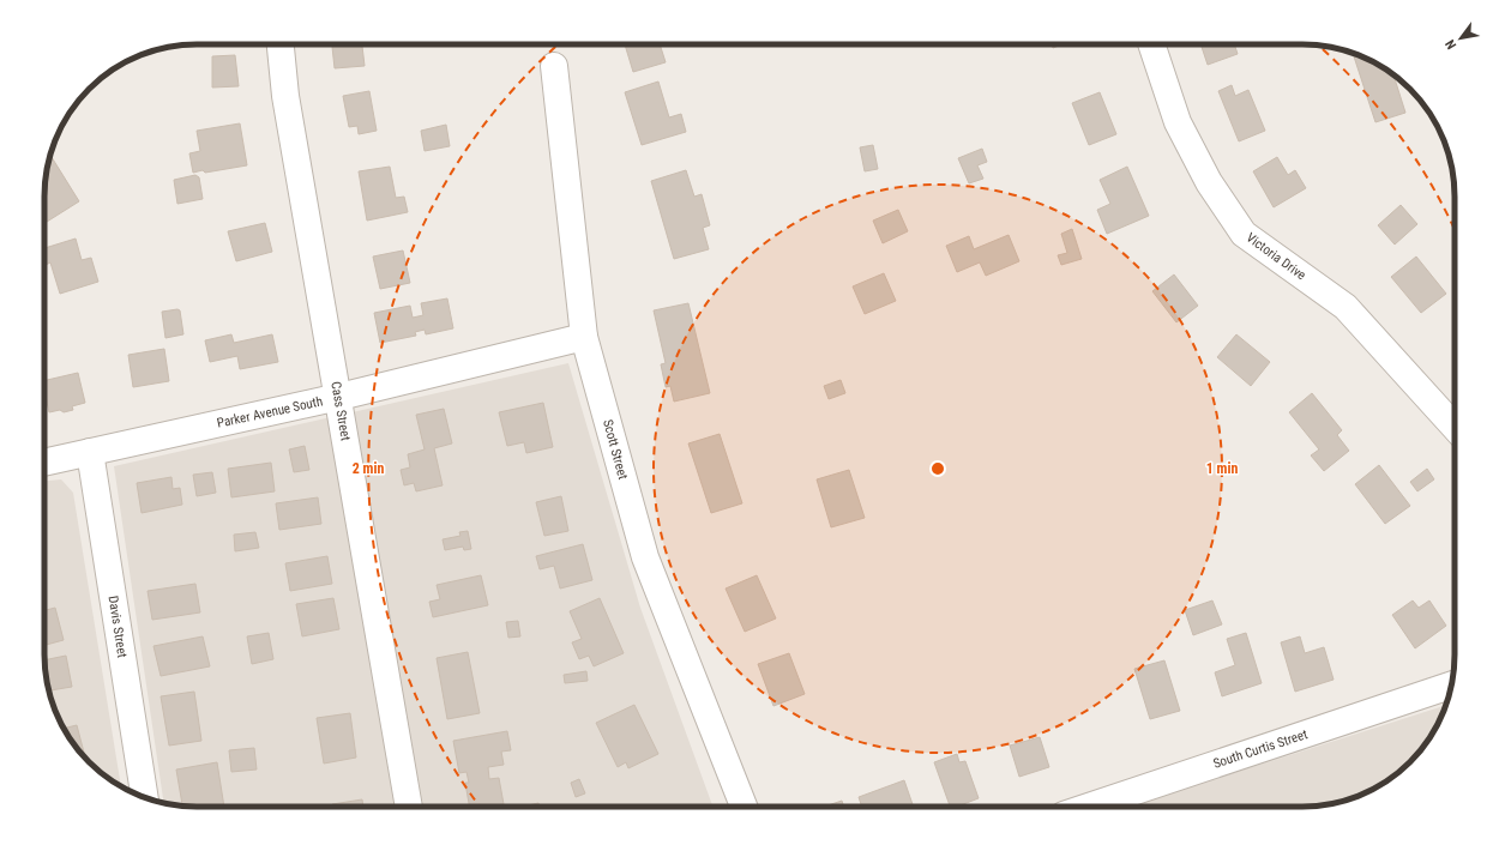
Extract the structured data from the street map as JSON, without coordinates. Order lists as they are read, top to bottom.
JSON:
{
  "streets": {
    "street": [
      "Victoria Drive",
      "Cass Street",
      "Parker Avenue South",
      "Scott Street",
      "Davis Street",
      "South Curtis Street"
    ]
  },
  "crossings": [
    ["Cass Street", "Parker Avenue South"],
    ["Parker Avenue South", "Scott Street"],
    ["Parker Avenue South", "Davis Street"]
  ],
  "north": "bottom left",
  "rings": ["1 min", "2 min"]
}
